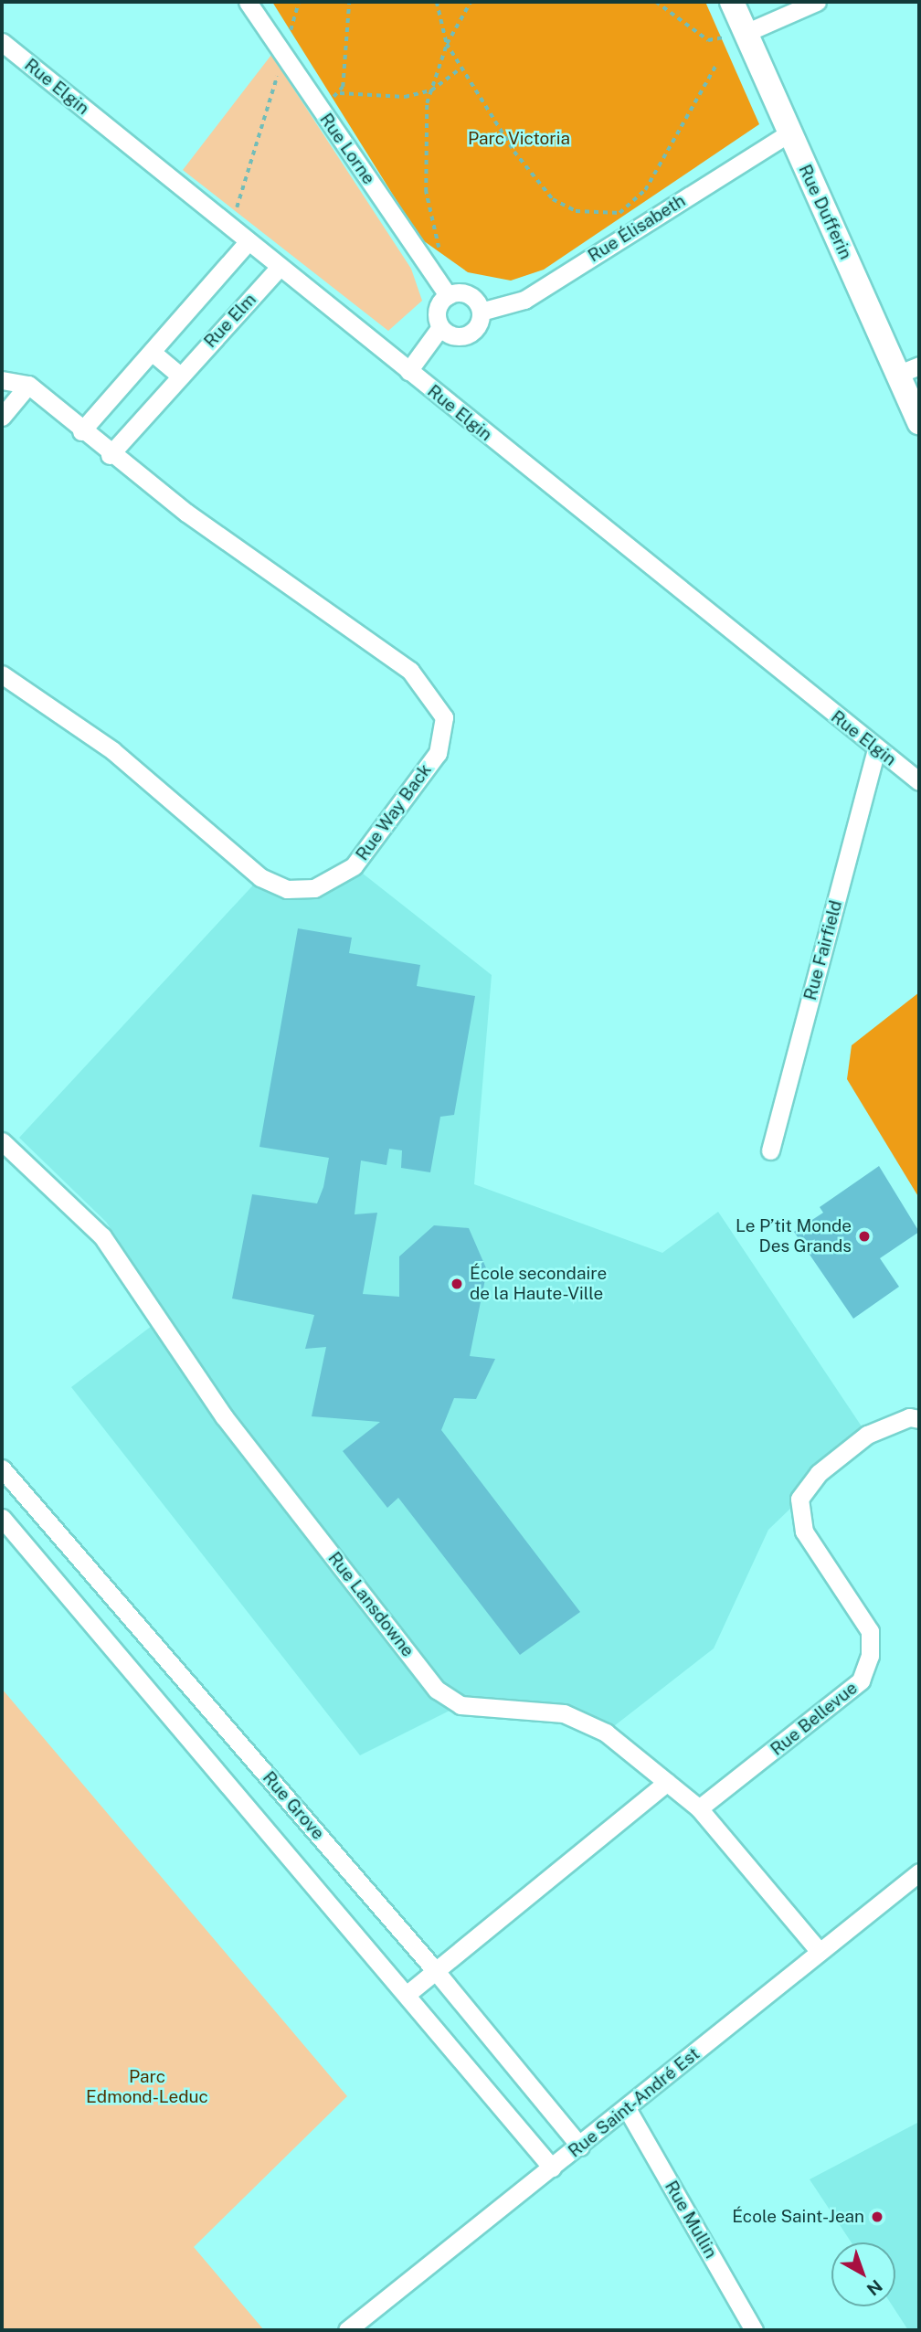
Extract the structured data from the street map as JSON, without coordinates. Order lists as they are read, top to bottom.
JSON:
{
  "streets": {
    "main road": ["Rue Dufferin"],
    "street": [
      "Rue Elgin",
      "Rue Lorne",
      "Rue Élisabeth",
      "Rue Elm",
      "Rue Way Back",
      "Rue Fairfield",
      "Rue Lansdowne",
      "Rue Bellevue",
      "Rue Grove",
      "Rue Saint-André Est",
      "Rue Mullin"
    ]
  },
  "crossings": [
    ["Rue Elgin", "Rue Elm"],
    ["Rue Elgin", "Rue Fairfield"],
    ["Rue Lorne", "Rue Élisabeth"],
    ["Rue Dufferin", "Rue Élisabeth"],
    ["Rue Elm", "Rue Way Back"],
    ["Rue Lansdowne", "Rue Bellevue"],
    ["Rue Lansdowne", "Rue Saint-André Est"],
    ["Rue Grove", "Rue Saint-André Est"],
    ["Rue Saint-André Est", "Rue Mullin"]
  ],
  "parks": ["Parc Victoria", "Parc Edmond-Leduc"],
  "places": ["Le P’tit Monde Des Grands", "École secondaire de la Haute-Ville", "École Saint-Jean"],
  "north": "bottom right"
}
